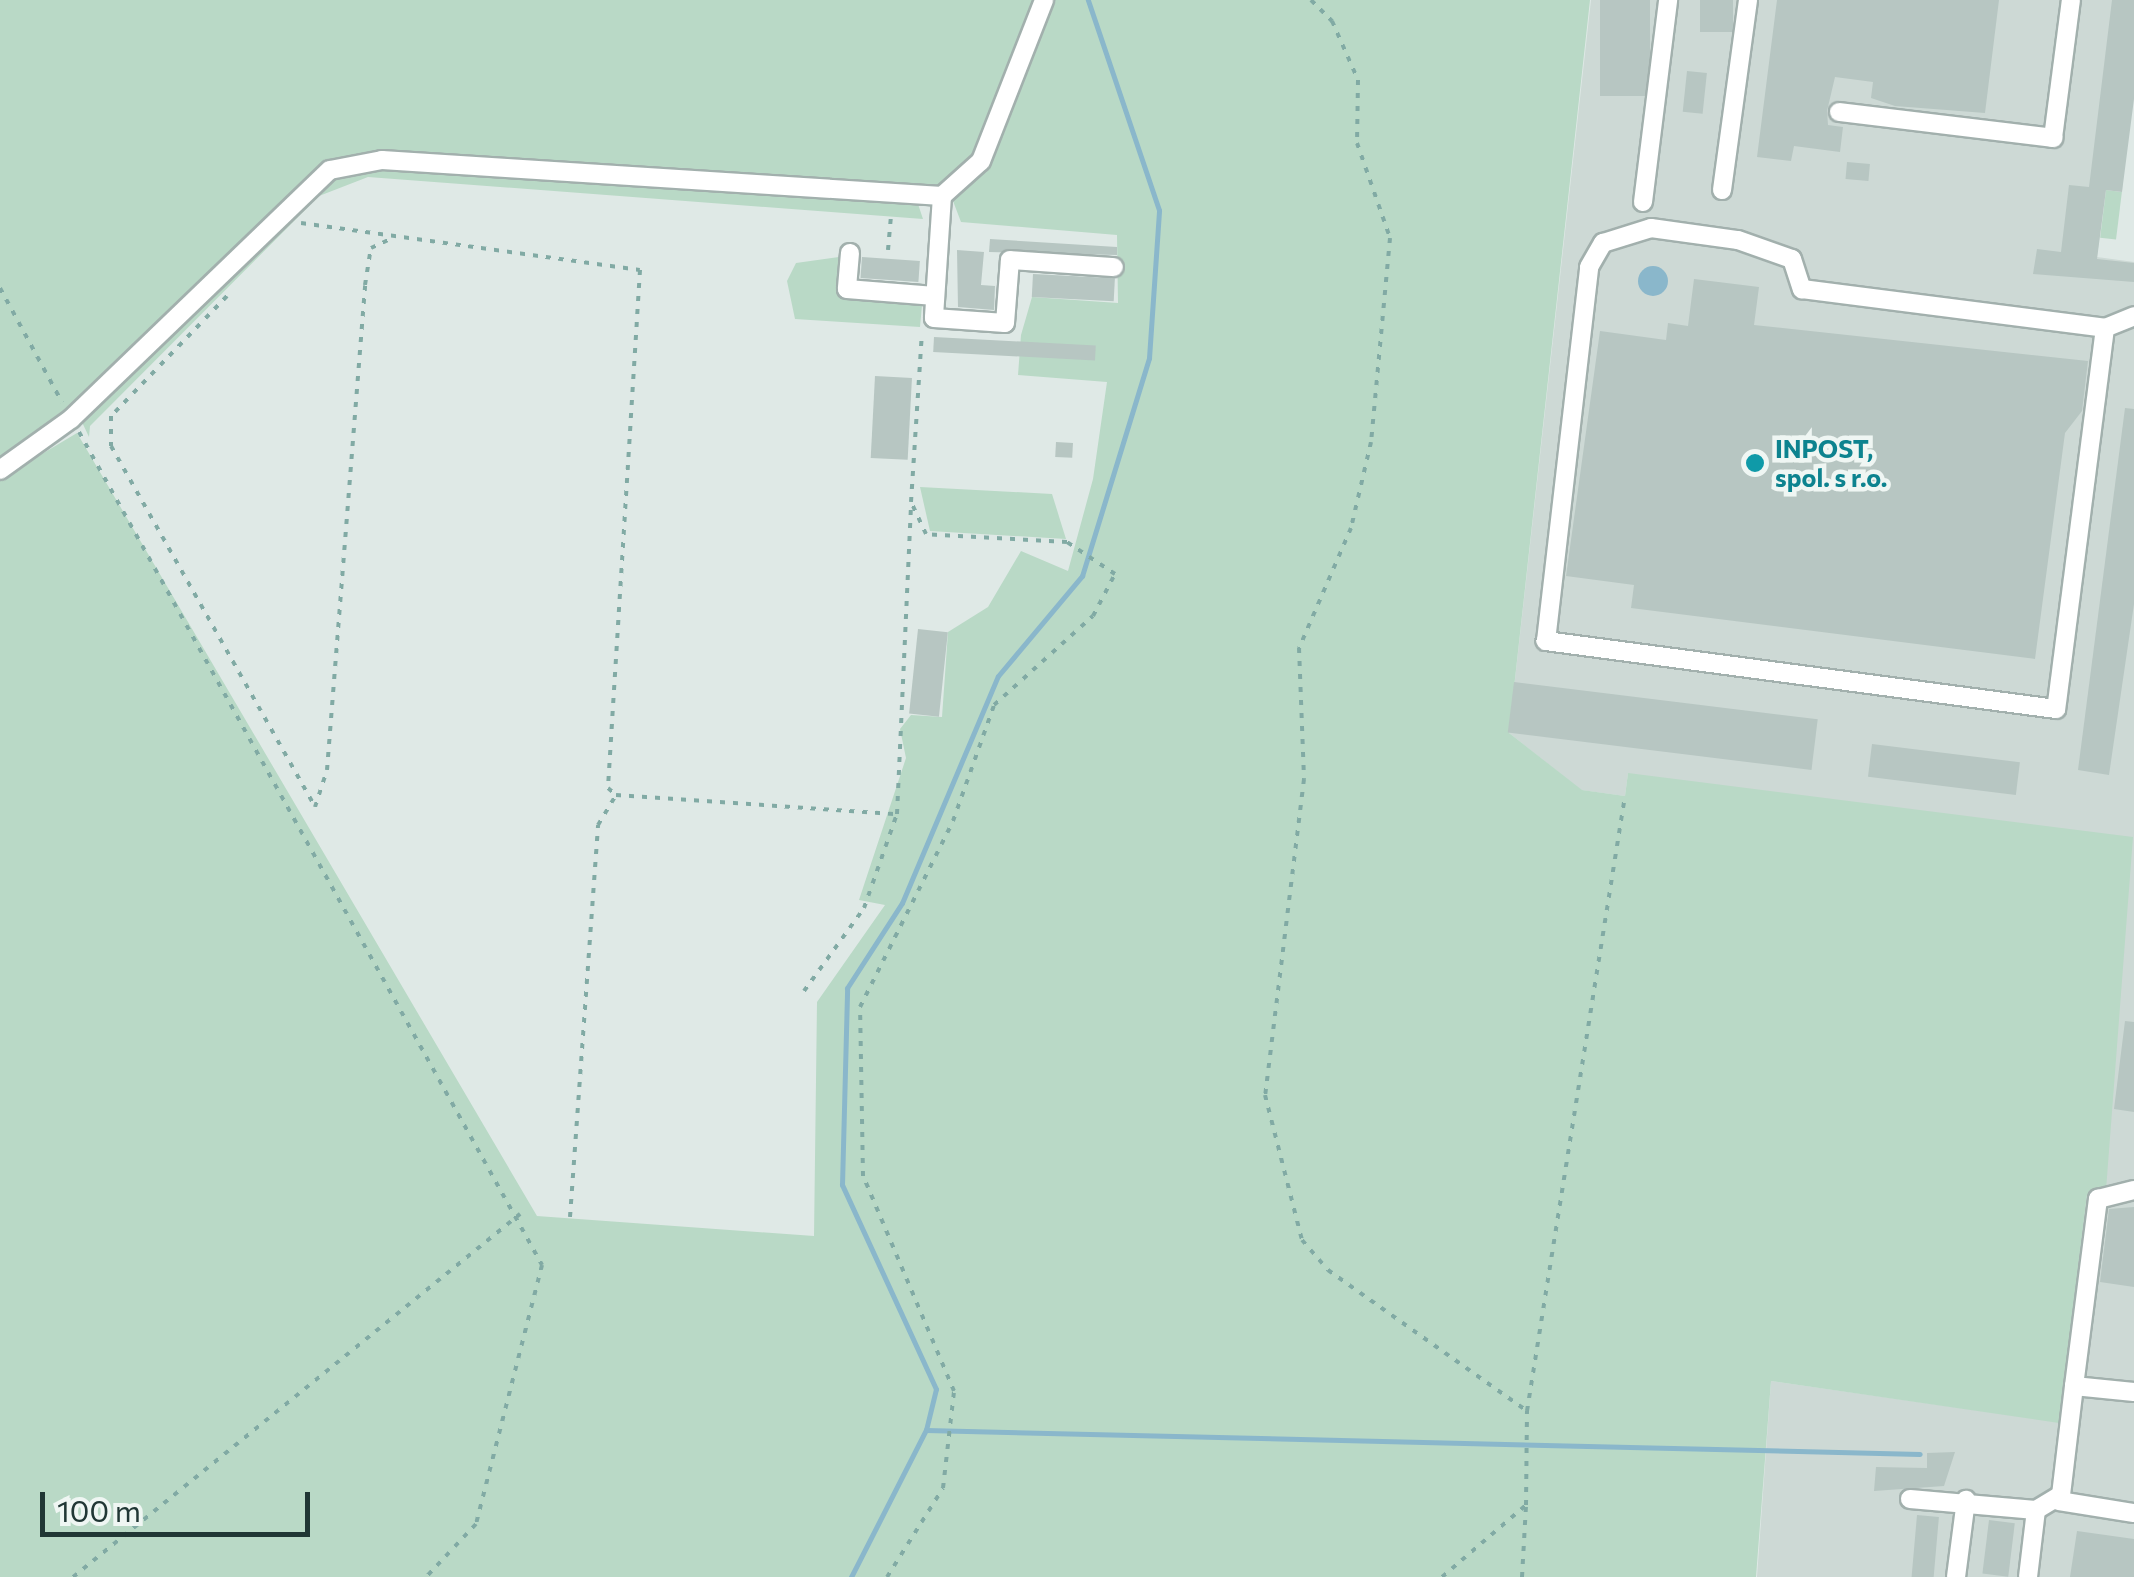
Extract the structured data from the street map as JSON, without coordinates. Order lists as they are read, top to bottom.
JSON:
{
  "places": ["INPOST, spol. s r.o."],
  "scale_bar": "100 m"
}
